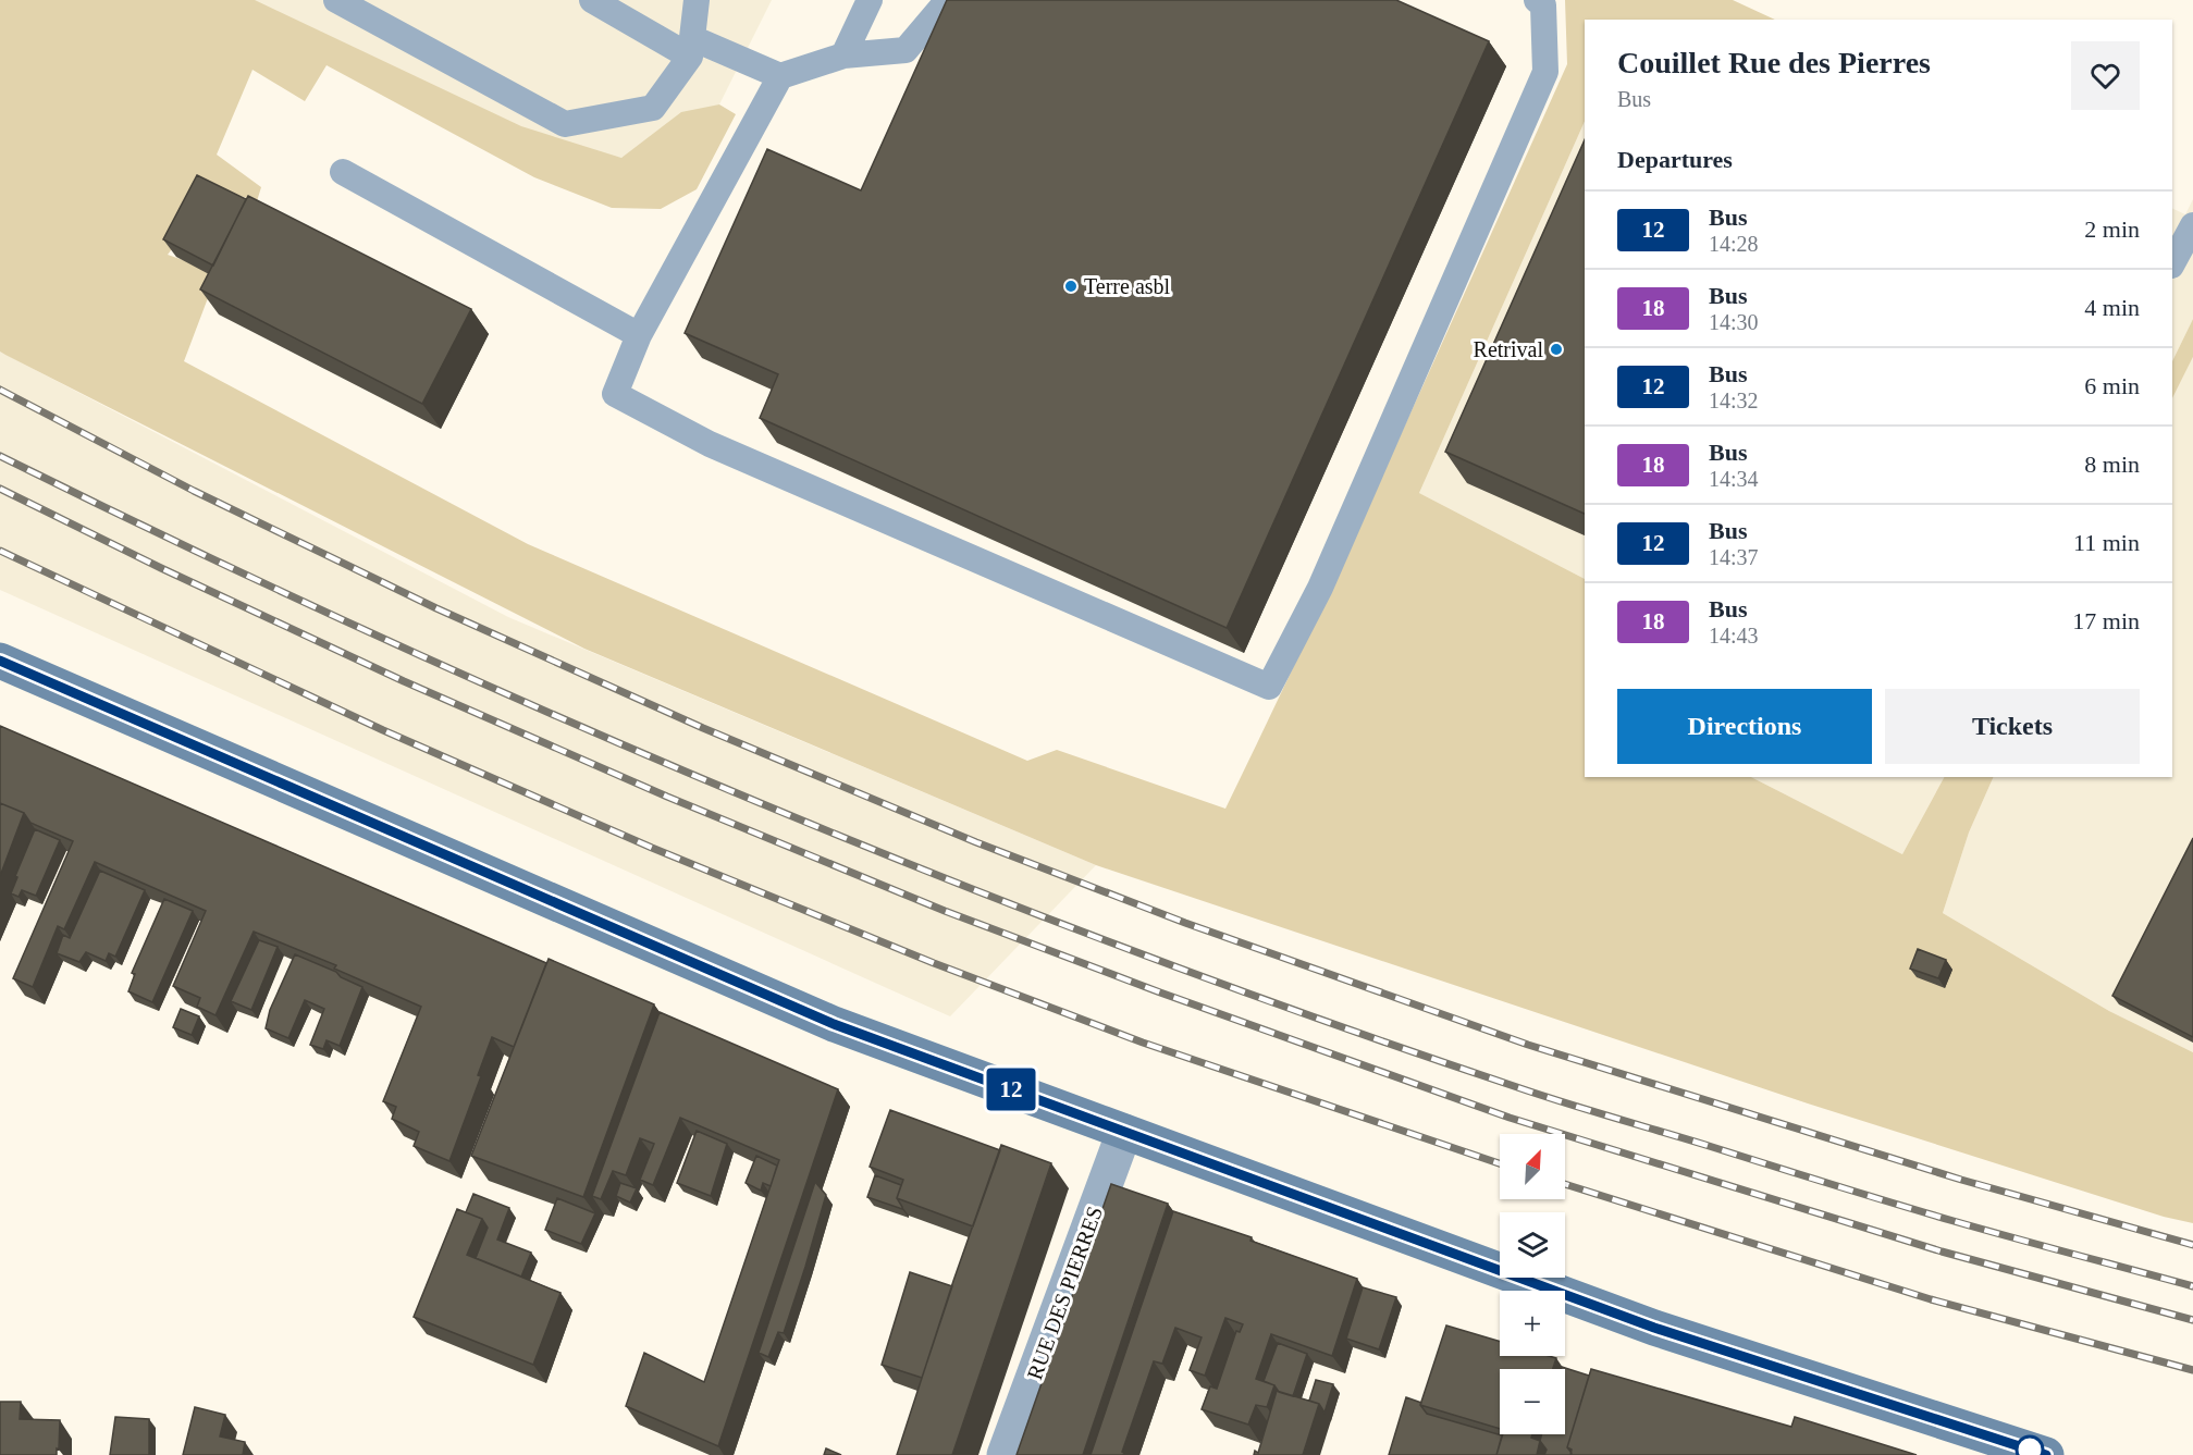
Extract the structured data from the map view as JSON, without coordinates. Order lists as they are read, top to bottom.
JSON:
{
  "streets": {
    "street": ["RUE DES PIERRES"]
  },
  "places": ["Terre asbl", "Retrival"],
  "lines": ["bus line 12"],
  "north": "top right",
  "page": {
    "on_map": "12",
    "heading": [
      ["Couillet Rue des Pierres", "Bus"],
      "Departures"
    ],
    "list": [
      {
        "mark": "12",
        "name": "Bus",
        "note": "14:28",
        "value": "2 min"
      },
      {
        "mark": "18",
        "name": "Bus",
        "note": "14:30",
        "value": "4 min"
      },
      {
        "mark": "12",
        "name": "Bus",
        "note": "14:32",
        "value": "6 min"
      },
      {
        "mark": "18",
        "name": "Bus",
        "note": "14:34",
        "value": "8 min"
      },
      {
        "mark": "12",
        "name": "Bus",
        "note": "14:37",
        "value": "11 min"
      },
      {
        "mark": "18",
        "name": "Bus",
        "note": "14:43",
        "value": "17 min"
      }
    ],
    "buttons": ["Directions", "Tickets"],
    "map_buttons": ["+", "−"]
  }
}
